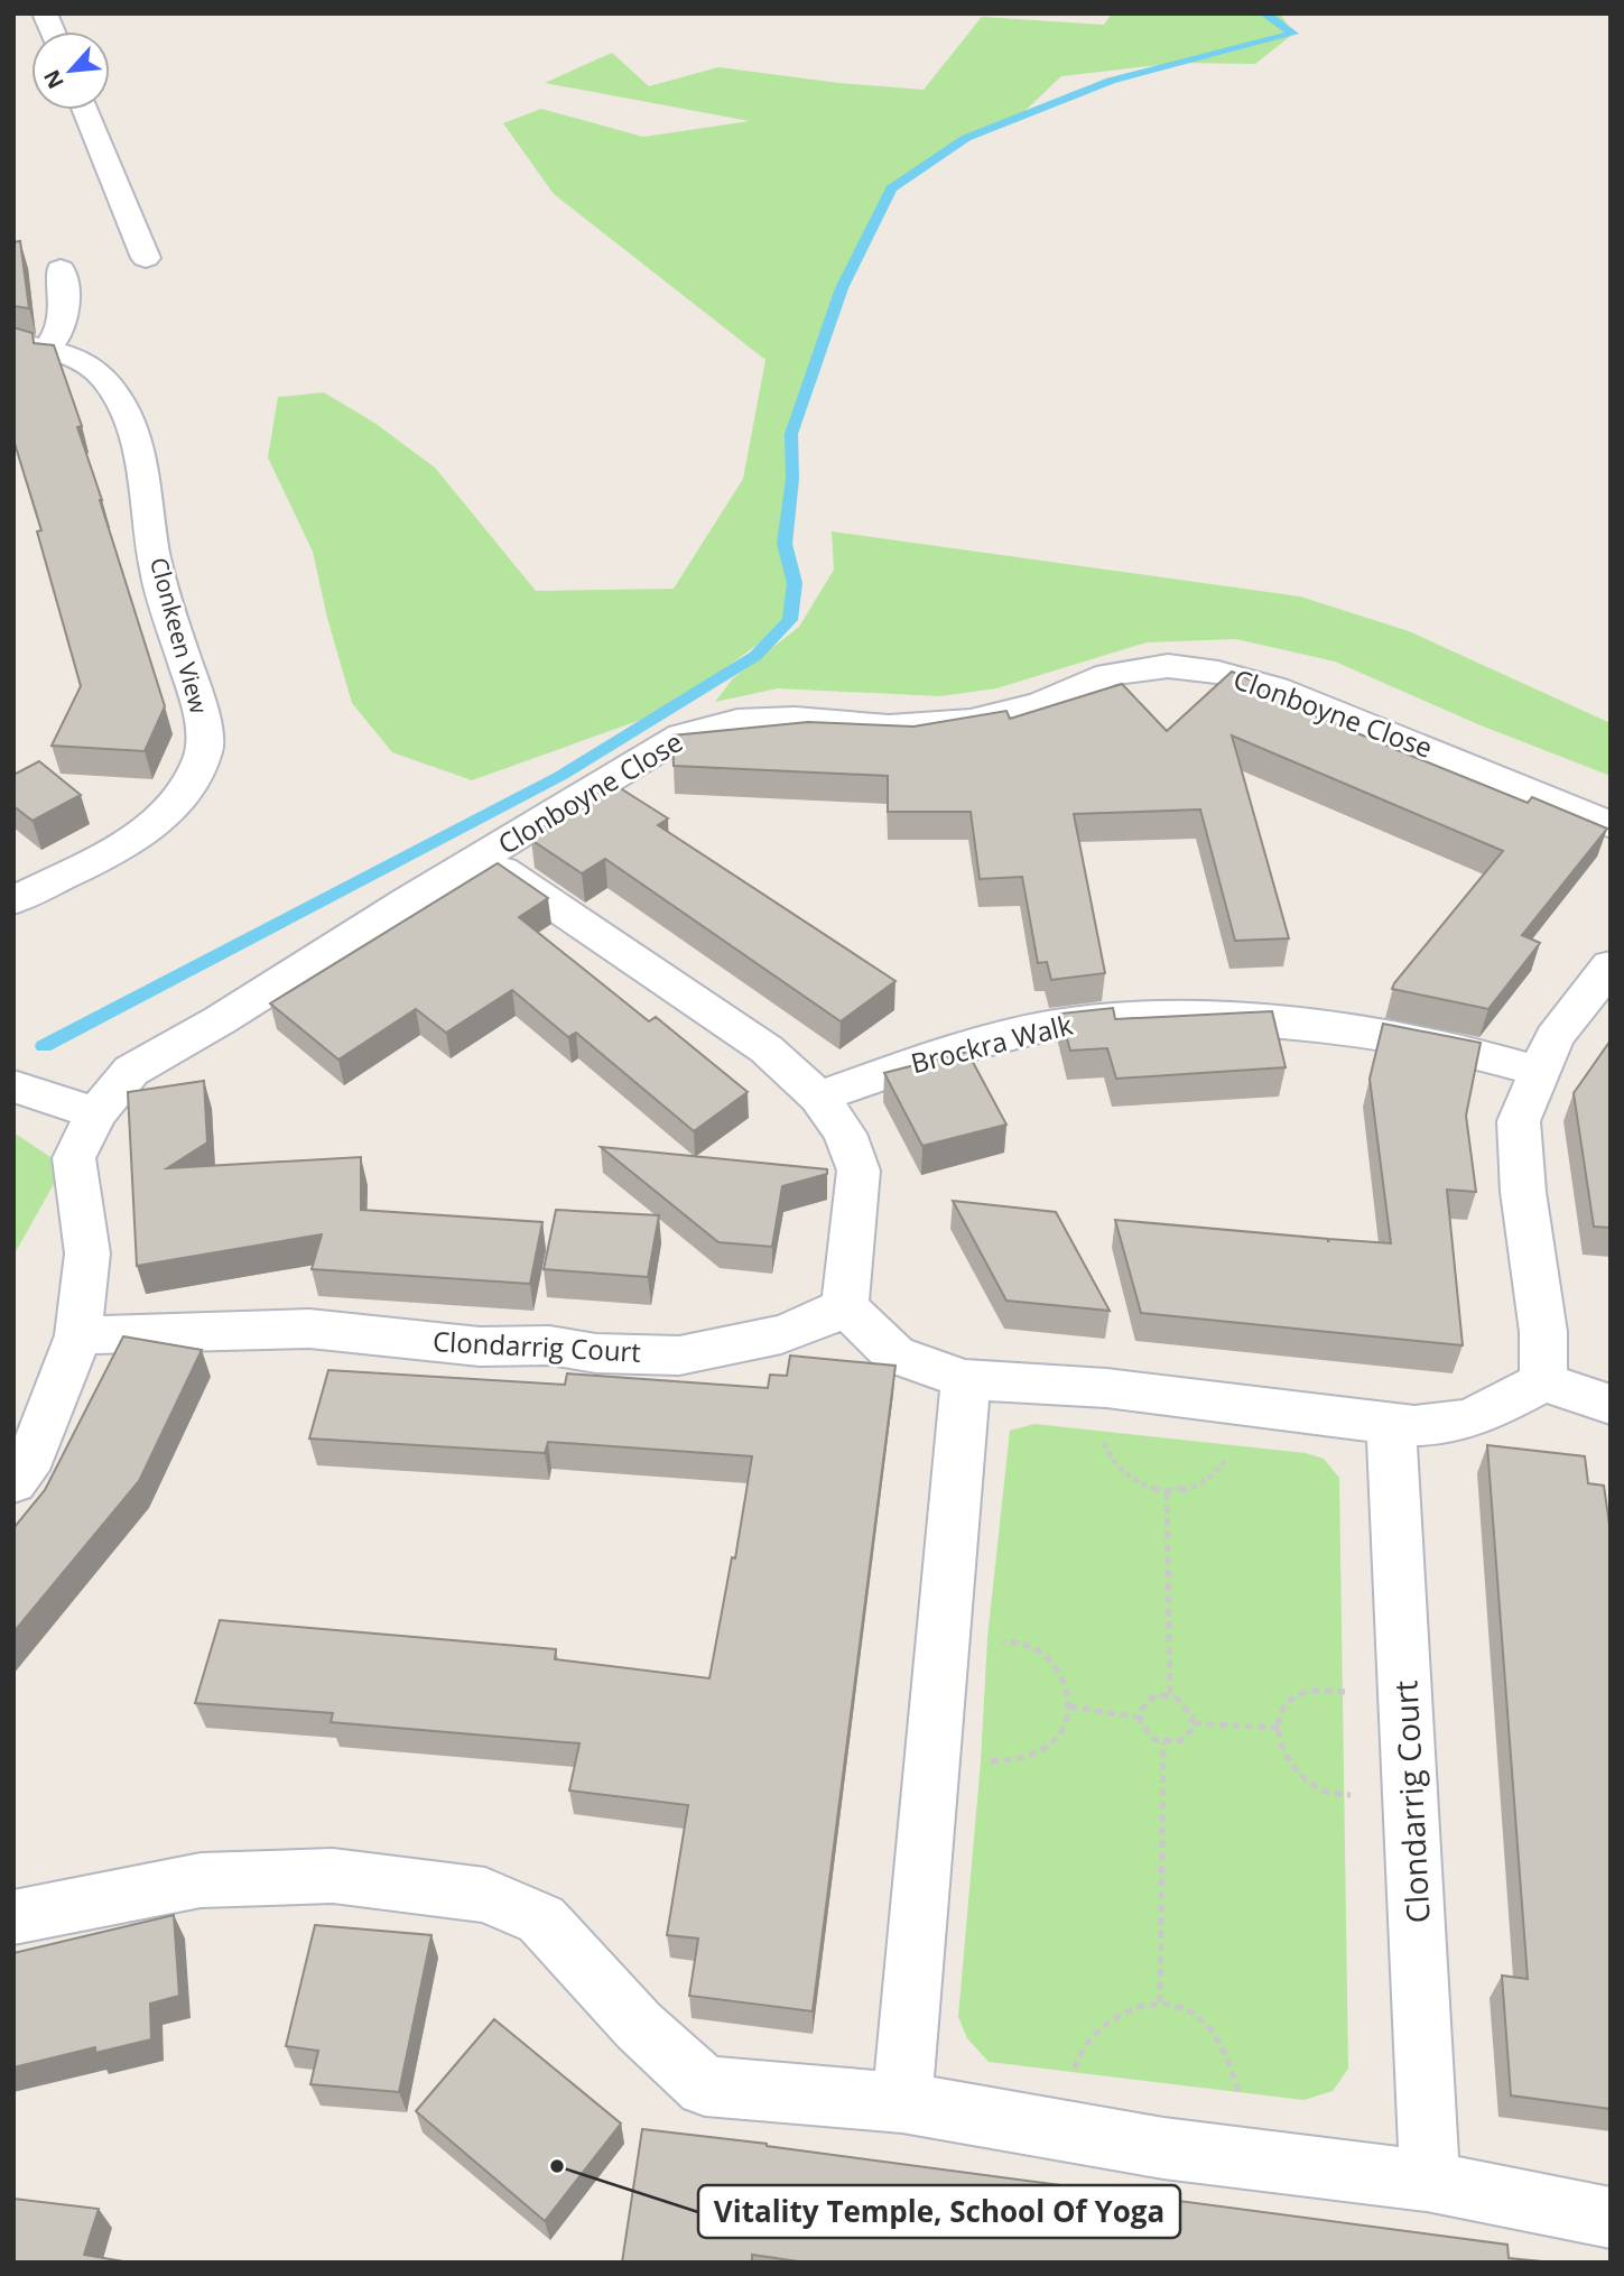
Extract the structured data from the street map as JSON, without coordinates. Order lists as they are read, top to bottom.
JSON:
{
  "streets": {
    "street": [
      "Clonkeen View",
      "Clonboyne Close",
      "Brockra Walk",
      "Clondarrig Court"
    ]
  },
  "crossings": [
    ["Clonboyne Close", "Clondarrig Court"]
  ],
  "places": ["Vitality Temple, School Of Yoga"],
  "north": "bottom left"
}
